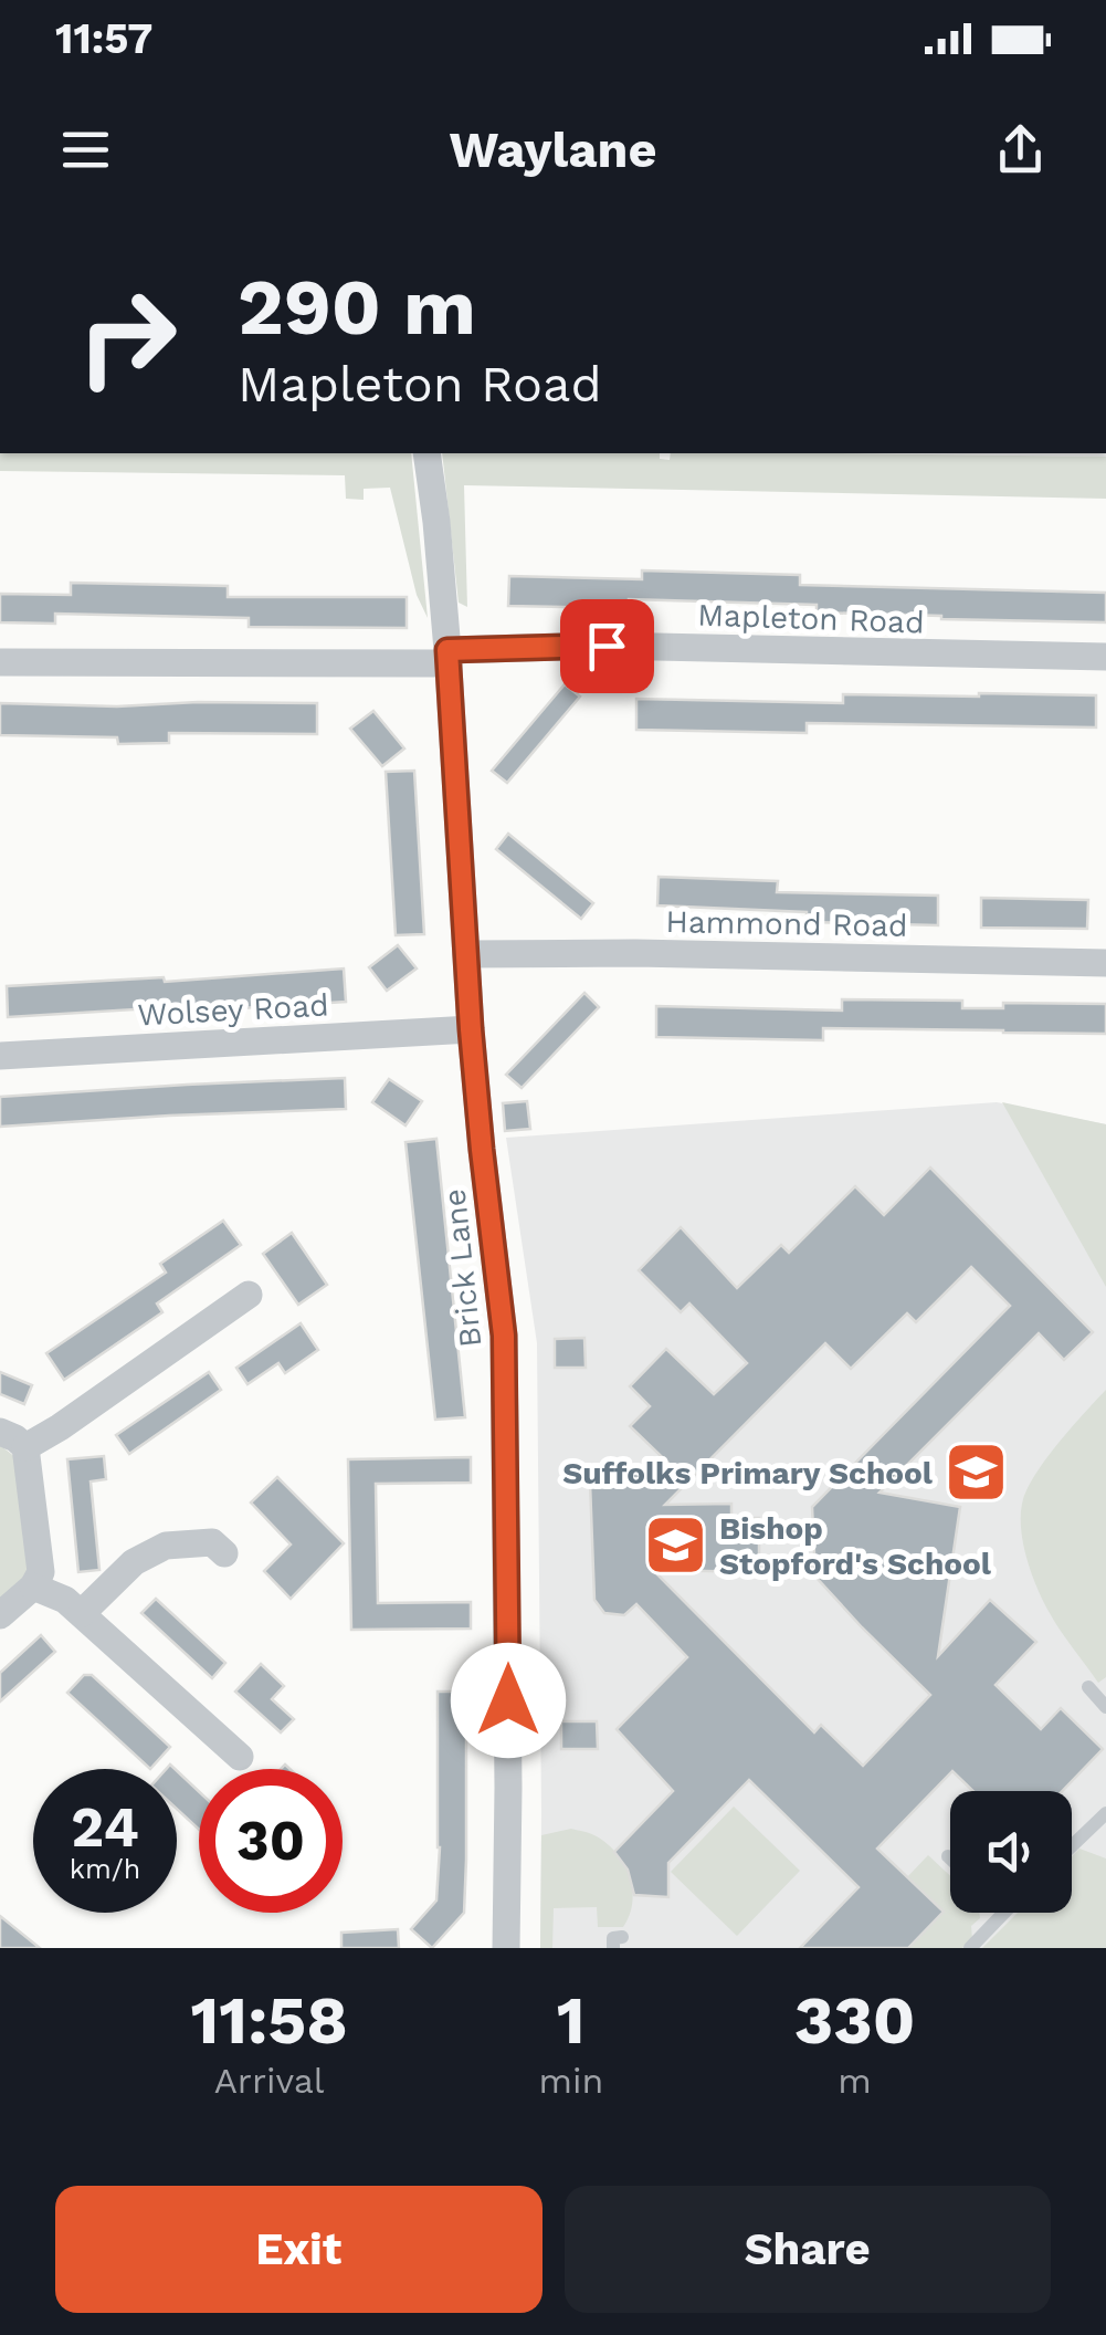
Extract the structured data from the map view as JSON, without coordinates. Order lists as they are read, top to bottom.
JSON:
{
  "streets": {
    "street": [
      "Mapleton Road",
      "Hammond Road",
      "Wolsey Road",
      "Brick Lane"
    ]
  },
  "crossings": [
    ["Mapleton Road", "Brick Lane"],
    ["Hammond Road", "Brick Lane"],
    ["Wolsey Road", "Brick Lane"]
  ],
  "places": {
    "school or university": ["Suffolks Primary School", "Bishop Stopford's School"]
  },
  "page": {
    "status": "11:57",
    "header": "Waylane",
    "turn": ["290 m", "Mapleton Road"],
    "speed": "24 km/h",
    "limit": "30",
    "eta": [
      "11:58",
      "Arrival",
      "1",
      "min",
      "330",
      "m"
    ],
    "buttons": ["Exit", "Share"]
  }
}
